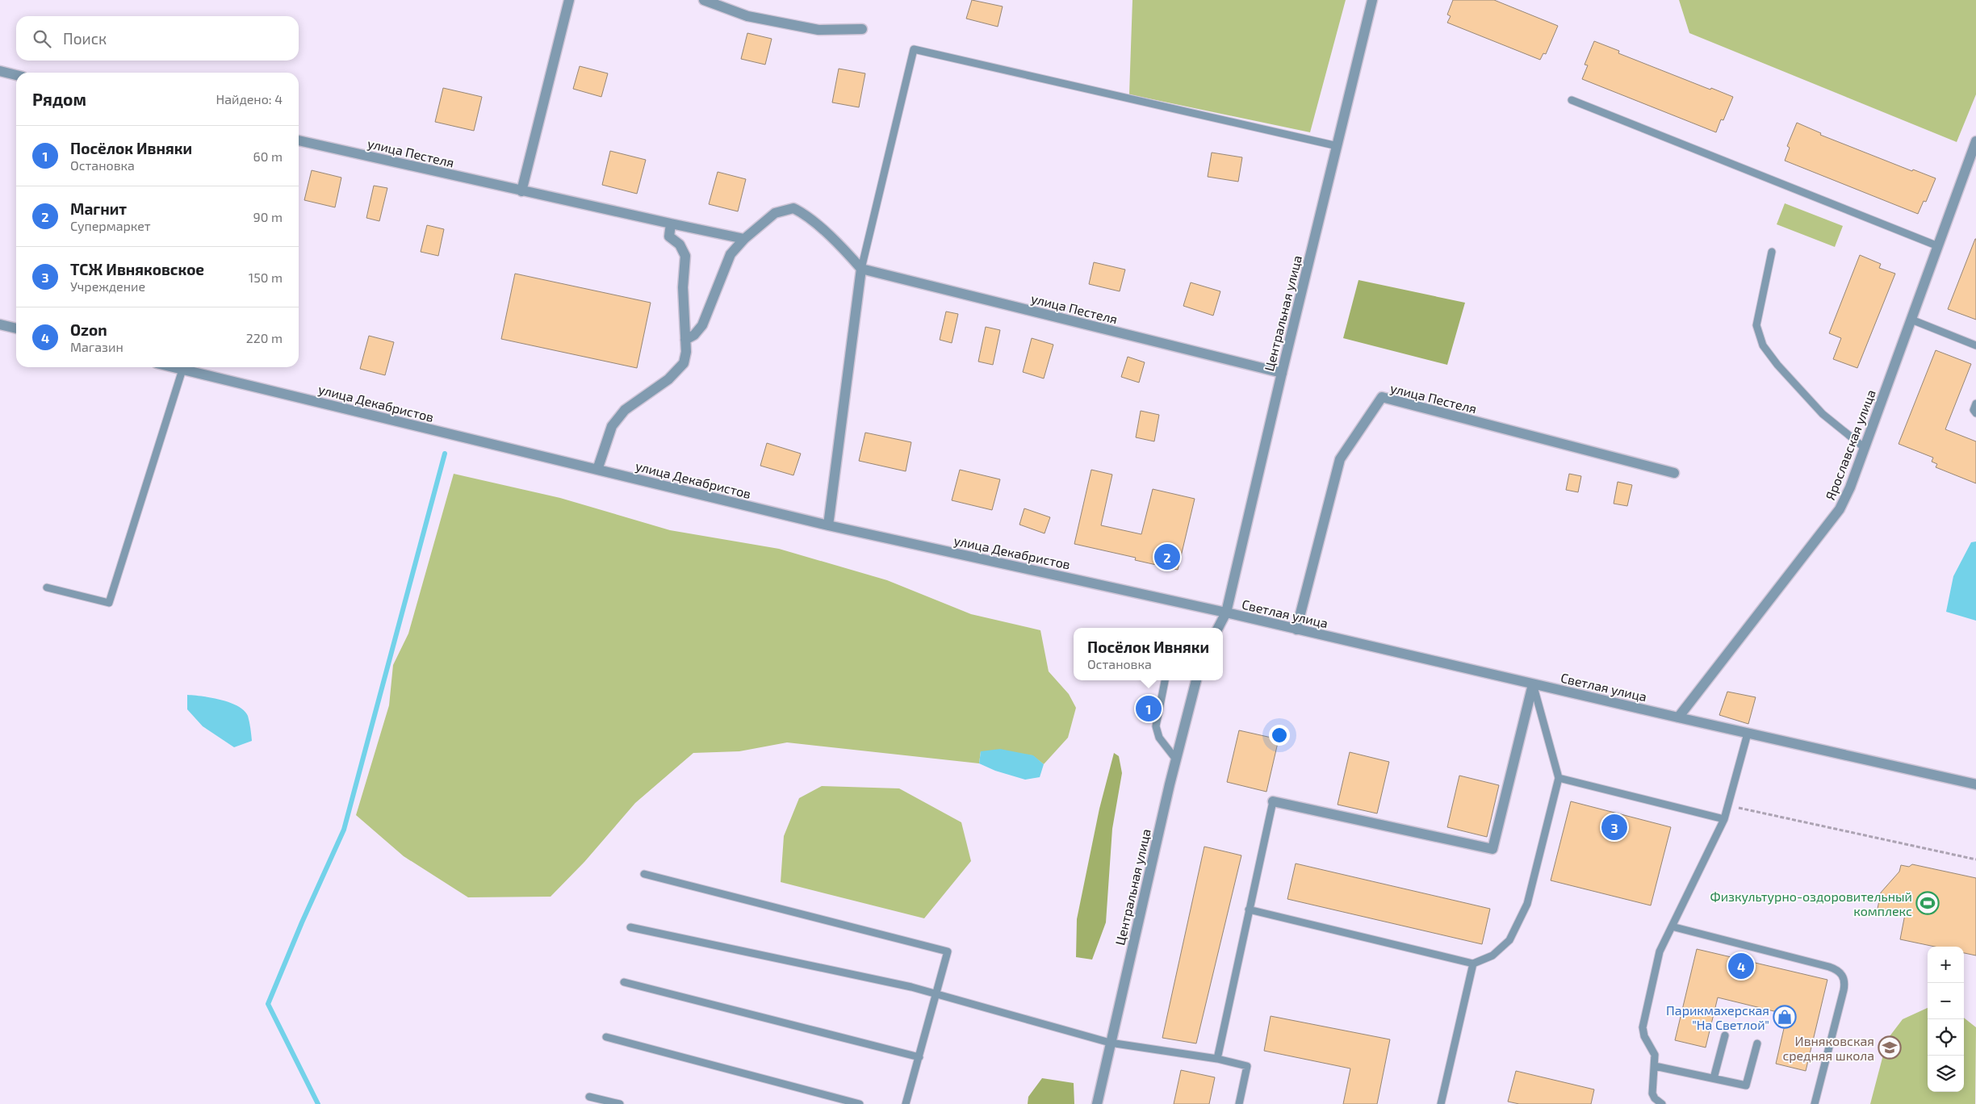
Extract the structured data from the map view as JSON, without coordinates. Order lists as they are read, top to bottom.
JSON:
{
  "streets": {
    "street": [
      "улица Пестеля",
      "Центральная улица",
      "улица Декабристов",
      "Ярославская улица",
      "Светлая улица"
    ]
  },
  "crossings": [
    ["улица Пестеля", "Центральная улица"],
    ["улица Пестеля", "Светлая улица"],
    ["Центральная улица", "улица Декабристов"],
    ["Центральная улица", "Светлая улица"],
    ["улица Декабристов", "Светлая улица"],
    ["Ярославская улица", "Светлая улица"]
  ],
  "places": {
    "sports": ["Физкультурно-оздоровительный комплекс"],
    "shop": ["Парикмахерская \"На Светлой\""],
    "school or university": ["Ивняковская средняя школа"]
  },
  "page": {
    "search": "Поиск",
    "heading": ["Рядом", "Найдено: 4"],
    "list": [
      {
        "mark": "1",
        "name": "Посёлок Ивняки",
        "note": "Остановка",
        "value": "60 m"
      },
      {
        "mark": "2",
        "name": "Магнит",
        "note": "Супермаркет",
        "value": "90 m"
      },
      {
        "mark": "3",
        "name": "ТСЖ Ивняковское",
        "note": "Учреждение",
        "value": "150 m"
      },
      {
        "mark": "4",
        "name": "Ozon",
        "note": "Магазин",
        "value": "220 m"
      }
    ],
    "pins": [
      "2",
      "1",
      "3",
      "4"
    ],
    "popup": ["Посёлок Ивняки", "Остановка"],
    "map_buttons": ["+", "−"]
  }
}
